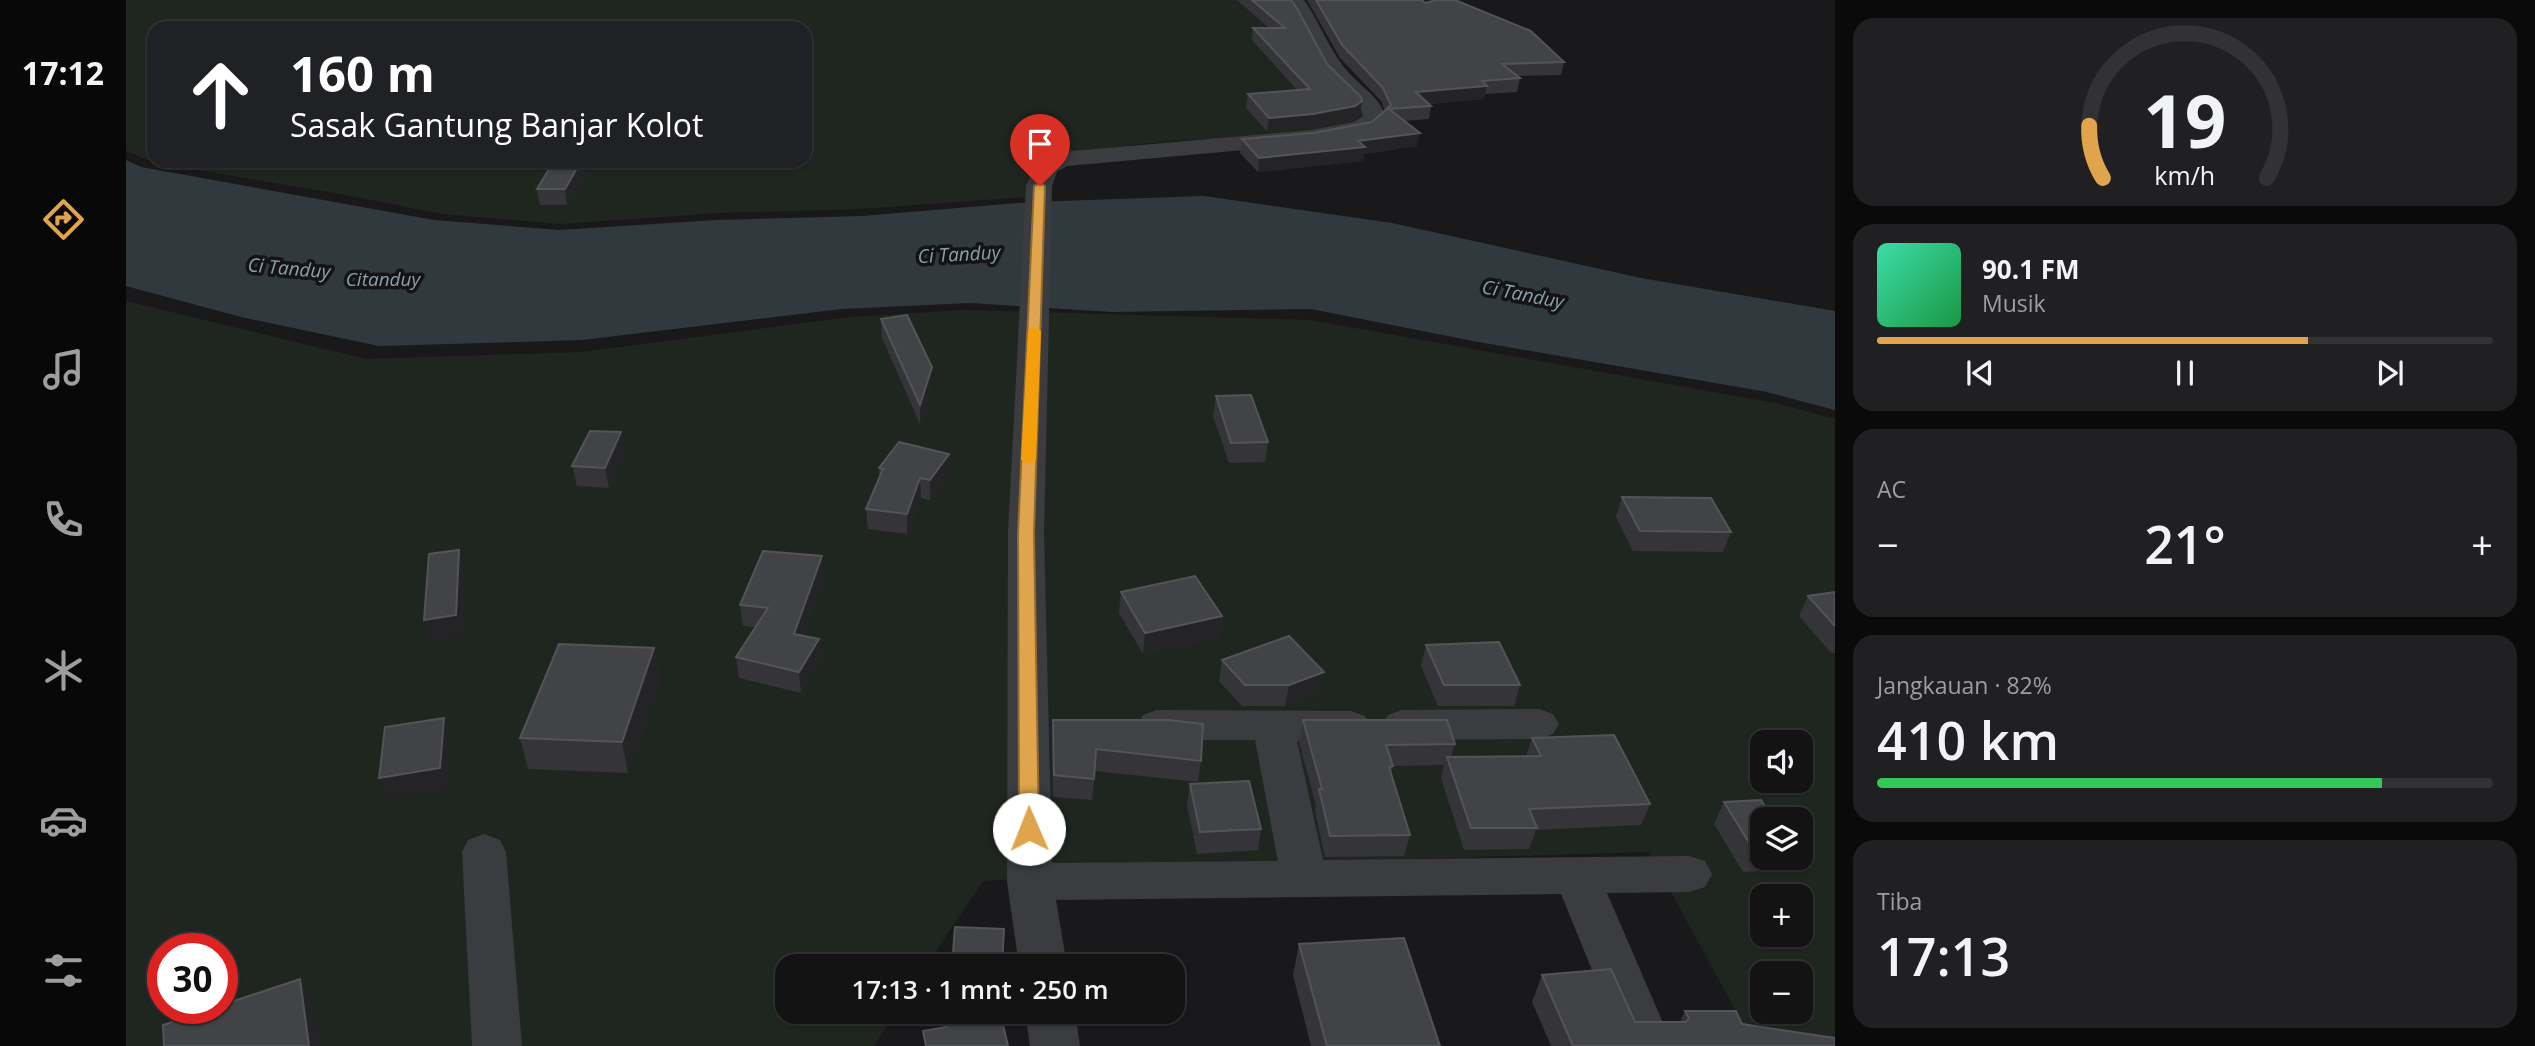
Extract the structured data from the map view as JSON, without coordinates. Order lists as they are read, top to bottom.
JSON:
{
  "water": ["Ci Tanduy", "Citanduy"],
  "page": {
    "tabs": "17:12",
    "turn": ["160 m", "Sasak Gantung Banjar Kolot"],
    "song": ["90.1 FM", "Musik"],
    "tile": [
      "AC",
      ["Jangkauan · 82%", "410 km"],
      ["Tiba", "17:13"]
    ],
    "heat": ["−", "21°", "+"],
    "map_buttons": ["+", "−"],
    "limit": "30",
    "trip": "17:13 · 1 mnt · 250 m",
    "gauge": ["19", "km/h"]
  }
}
